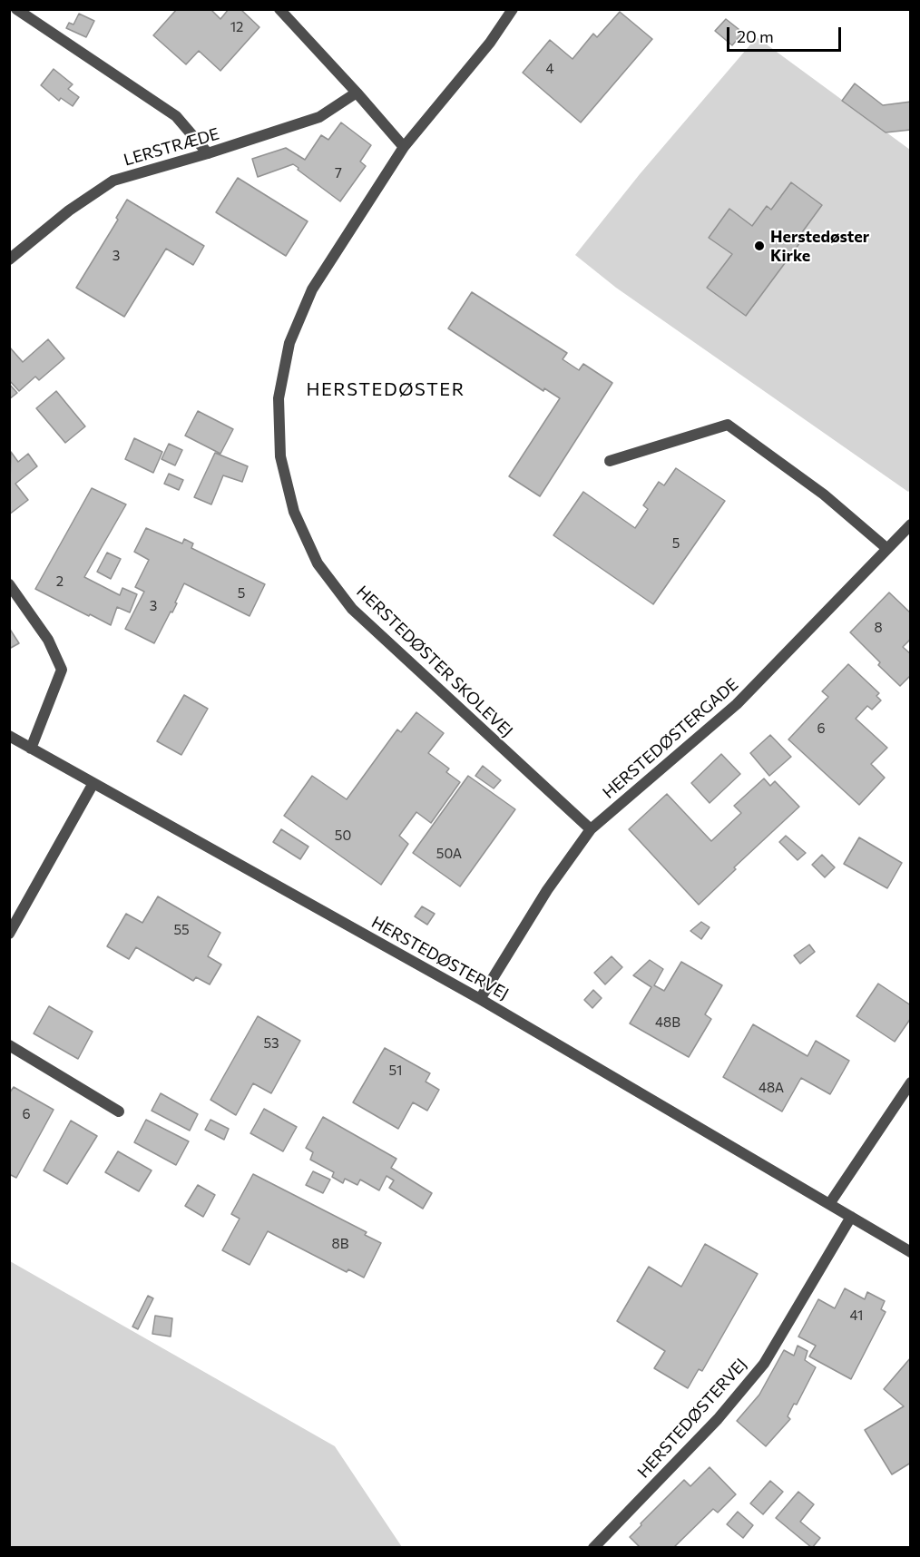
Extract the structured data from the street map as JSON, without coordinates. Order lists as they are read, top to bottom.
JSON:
{
  "streets": {
    "street": [
      "LERSTRÆDE",
      "HERSTEDØSTER SKOLEVEJ",
      "HERSTEDØSTERGADE",
      "HERSTEDØSTERVEJ"
    ]
  },
  "crossings": [
    ["HERSTEDØSTER SKOLEVEJ", "HERSTEDØSTERGADE"],
    ["HERSTEDØSTERGADE", "HERSTEDØSTERVEJ"]
  ],
  "districts": ["HERSTEDØSTER"],
  "places": ["Herstedøster Kirke"],
  "house_numbers": [
    "12",
    "4",
    "7",
    "3",
    "5",
    "2",
    "5",
    "3",
    "8",
    "6",
    "50",
    "50A",
    "55",
    "48B",
    "53",
    "51",
    "48A",
    "6",
    "8B",
    "41"
  ],
  "scale_bar": "20 m"
}
